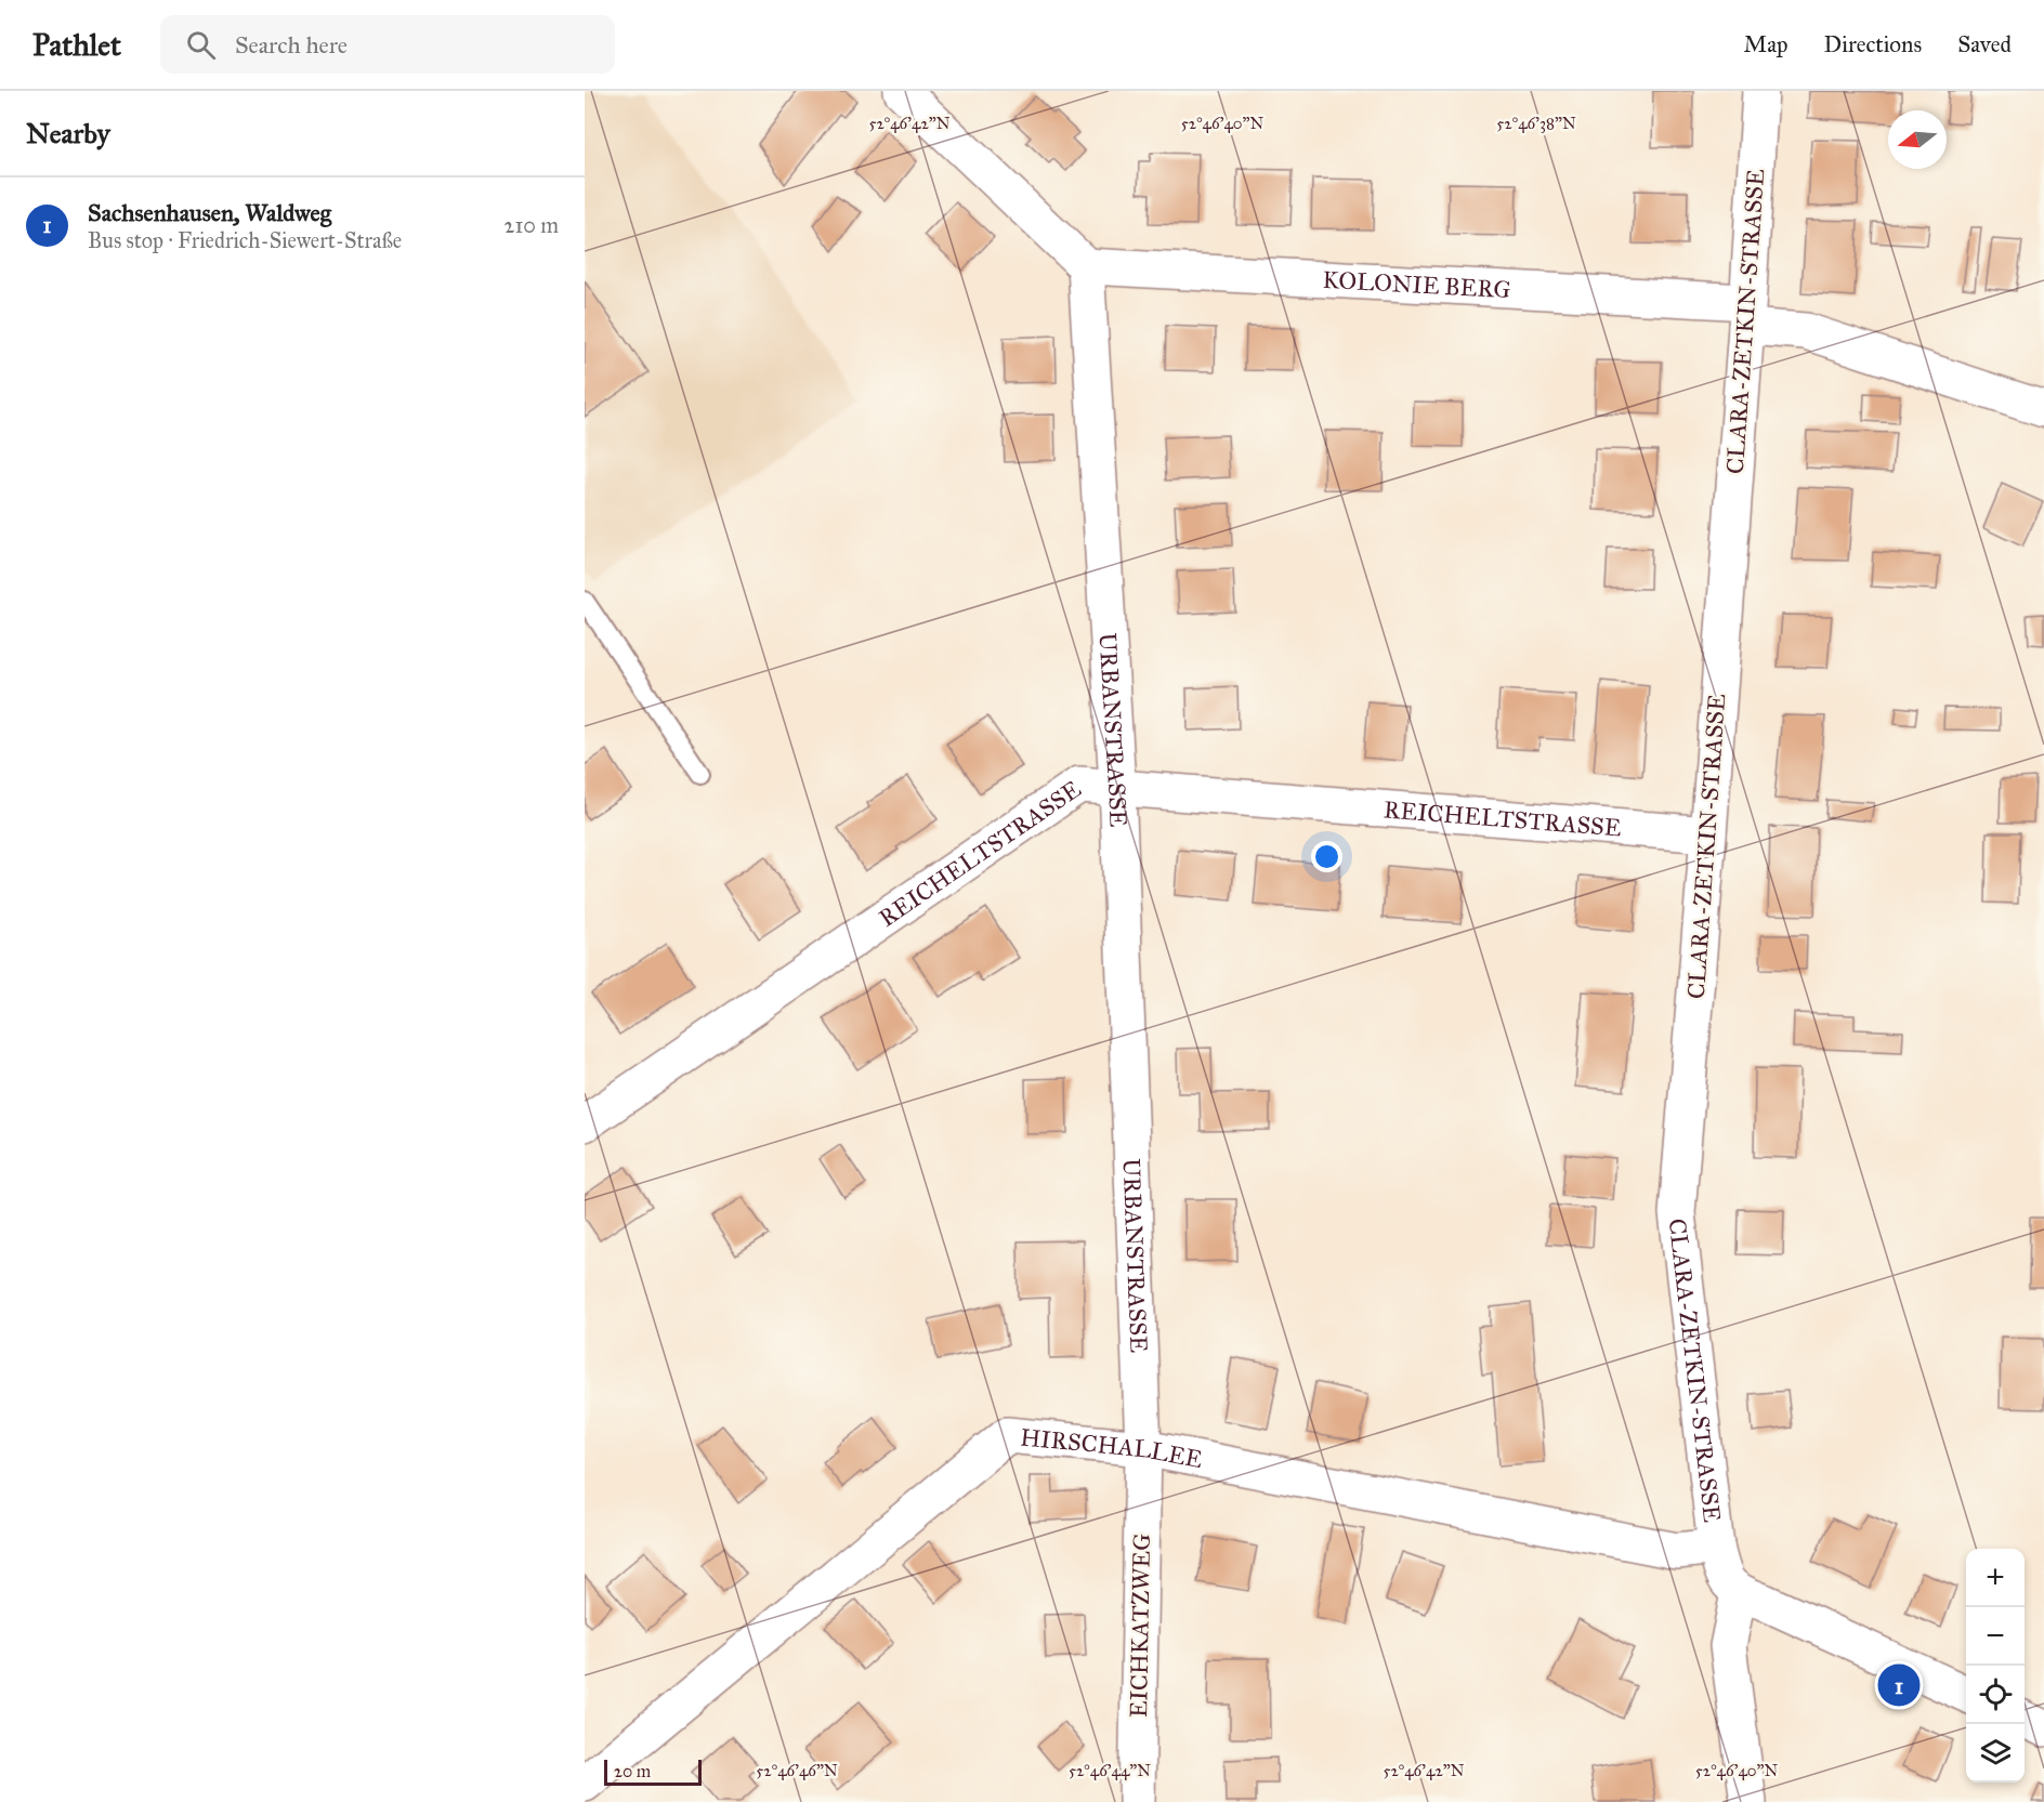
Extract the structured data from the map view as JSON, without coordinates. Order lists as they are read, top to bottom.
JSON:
{
  "streets": {
    "street": [
      "KOLONIE BERG",
      "CLARA-ZETKIN-STRASSE",
      "URBANSTRASSE",
      "REICHELTSTRASSE",
      "HIRSCHALLEE",
      "EICHKATZWEG"
    ]
  },
  "crossings": [
    ["KOLONIE BERG", "CLARA-ZETKIN-STRASSE"],
    ["KOLONIE BERG", "URBANSTRASSE"],
    ["CLARA-ZETKIN-STRASSE", "REICHELTSTRASSE"],
    ["CLARA-ZETKIN-STRASSE", "HIRSCHALLEE"],
    ["URBANSTRASSE", "REICHELTSTRASSE"],
    ["URBANSTRASSE", "HIRSCHALLEE"],
    ["URBANSTRASSE", "EICHKATZWEG"],
    ["HIRSCHALLEE", "EICHKATZWEG"]
  ],
  "scale_bar": "20 m",
  "north": "left",
  "page": {
    "header": "Pathlet",
    "search": "Search here",
    "nav": ["Map", "Directions", "Saved"],
    "heading": "Nearby",
    "list": [
      {
        "mark": "1",
        "name": "Sachsenhausen, Waldweg",
        "note": "Bus stop · Friedrich-Siewert-Straße",
        "value": "210 m"
      }
    ],
    "map_buttons": ["+", "−"],
    "pins": "1",
    "scale": "20 m"
  },
  "coordinates": [
    "52°46'42\"N",
    "52°46'40\"N",
    "52°46'38\"N",
    "52°46'46\"N",
    "52°46'44\"N"
  ]
}
